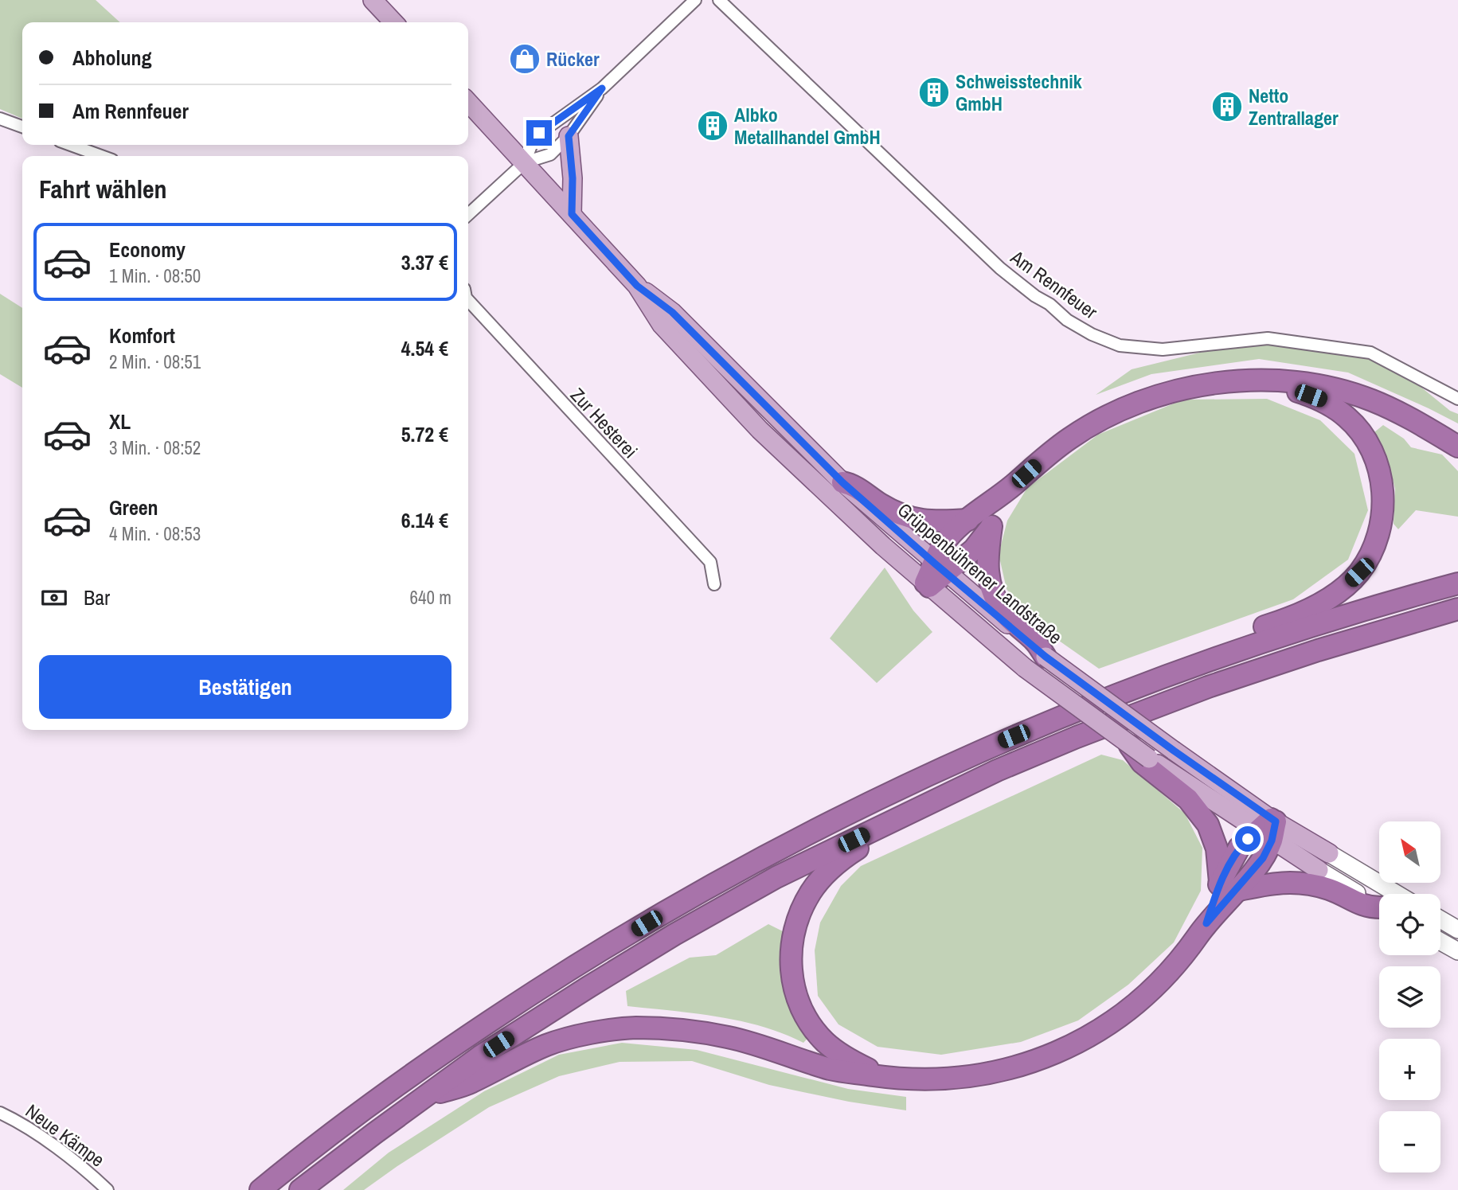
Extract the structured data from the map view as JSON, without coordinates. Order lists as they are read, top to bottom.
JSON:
{
  "streets": {
    "main road": ["Grüppenbührener Landstraße"],
    "street": ["Am Rennfeuer", "Zur Hesterei", "Neue Kämpe"]
  },
  "places": {
    "shop": ["Rücker"],
    "building": ["Schweisstechnik GmbH", "Netto Zentrallager", "Albko Metallhandel GmbH"]
  },
  "north": "top left",
  "page": {
    "banner": ["Abholung", "Am Rennfeuer"],
    "heading": "Fahrt wählen",
    "list": [
      {
        "name": "Economy",
        "note": "1 Min. · 08:50",
        "value": "3.37 €"
      },
      {
        "name": "Komfort",
        "note": "2 Min. · 08:51",
        "value": "4.54 €"
      },
      {
        "name": "XL",
        "note": "3 Min. · 08:52",
        "value": "5.72 €"
      },
      {
        "name": "Green",
        "note": "4 Min. · 08:53",
        "value": "6.14 €"
      }
    ],
    "pay": ["Bar", "640 m"],
    "buttons": "Bestätigen",
    "map_buttons": ["+", "−"]
  }
}
